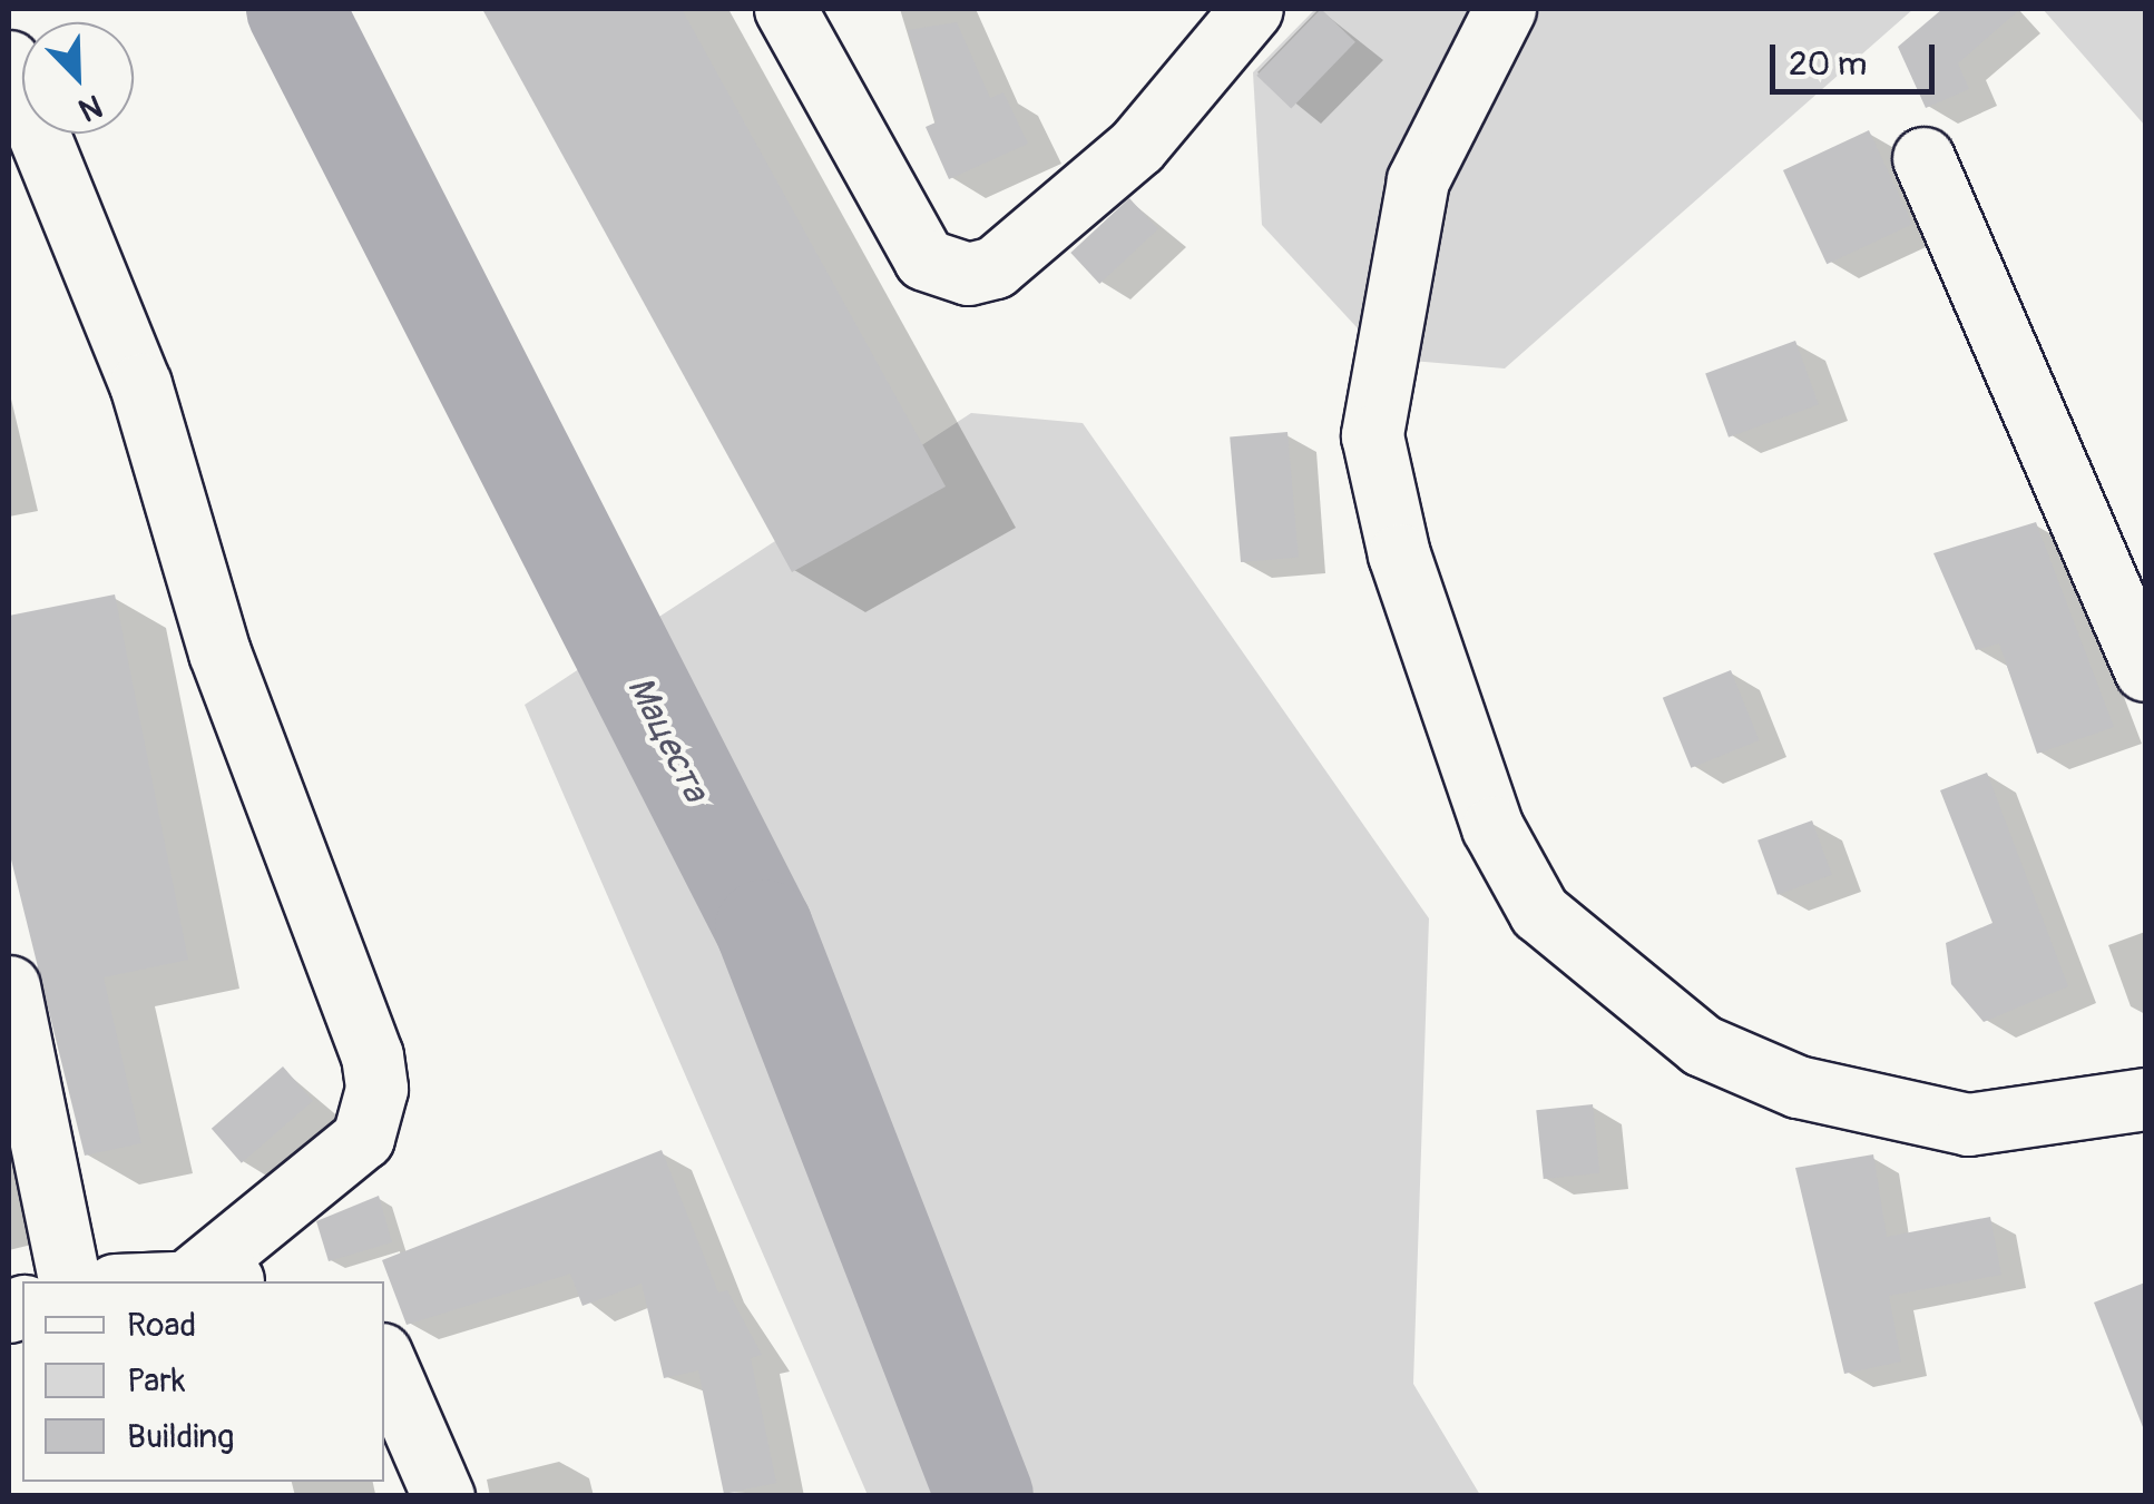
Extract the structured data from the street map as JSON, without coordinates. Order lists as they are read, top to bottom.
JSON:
{
  "water": ["Мацеста"],
  "legend": ["Road", "Park", "Building"],
  "scale_bar": "20 m",
  "north": "bottom right"
}
